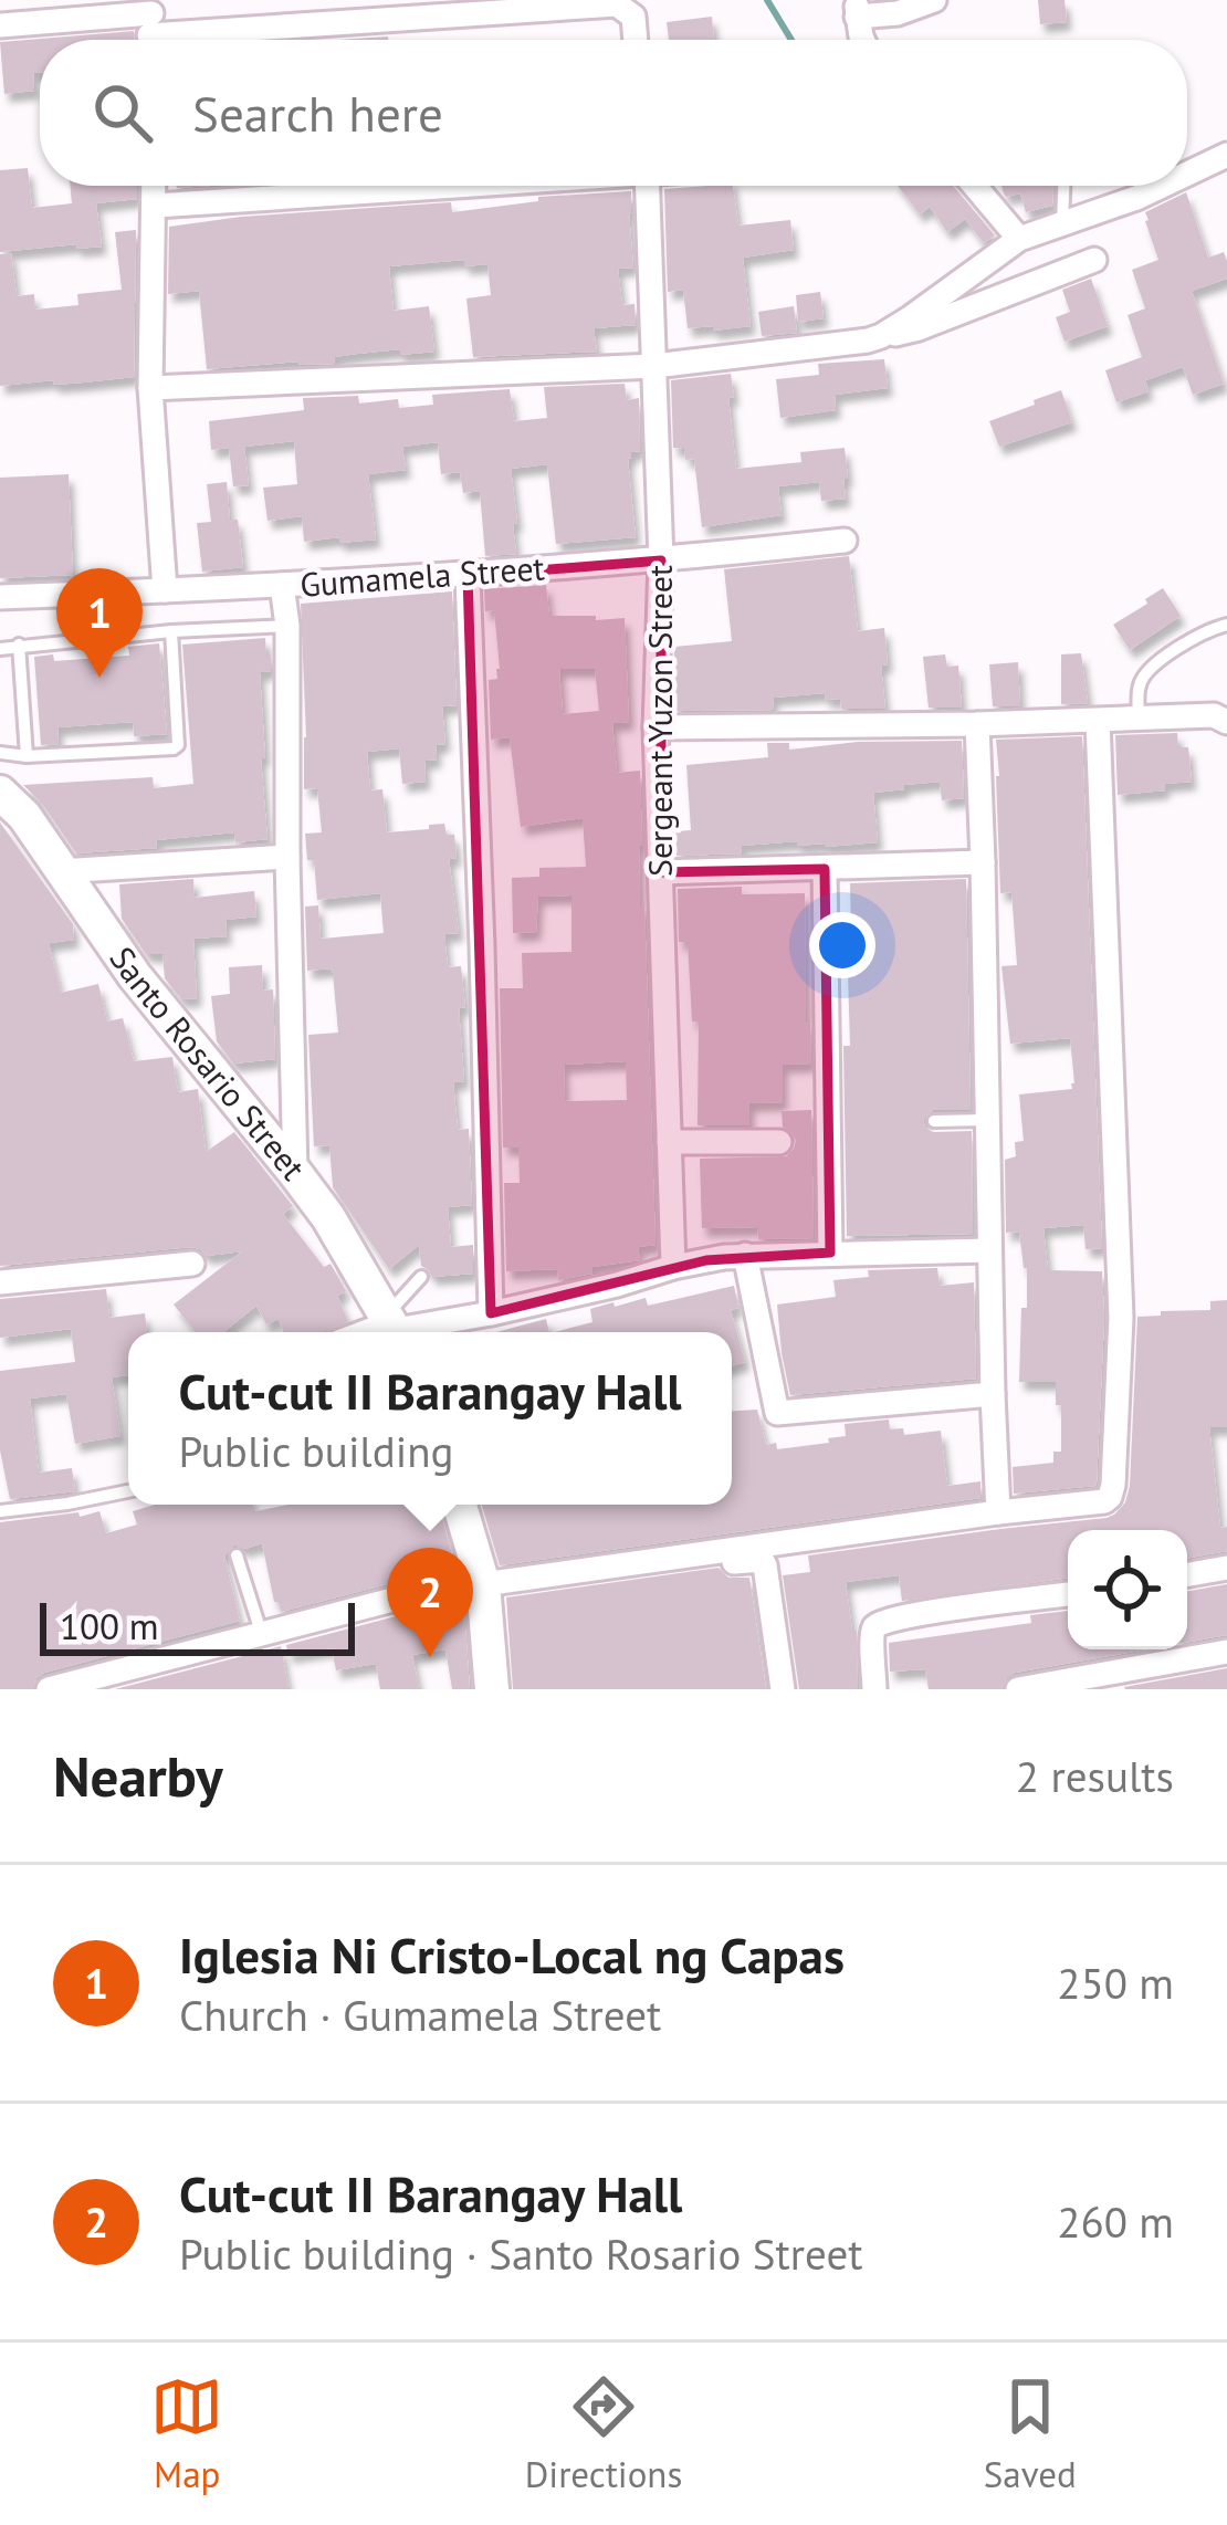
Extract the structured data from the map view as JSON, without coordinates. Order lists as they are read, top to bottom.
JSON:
{
  "streets": {
    "street": ["Gumamela Street", "Sergeant Yuzon Street", "Santo Rosario Street"]
  },
  "crossings": [
    ["Gumamela Street", "Sergeant Yuzon Street"]
  ],
  "scale_bar": "100 m",
  "page": {
    "search": "Search here",
    "pins": ["1", "2"],
    "popup": ["Cut-cut II Barangay Hall", "Public building"],
    "scale": "100 m",
    "heading": ["Nearby", "2 results"],
    "list": [
      {
        "mark": "1",
        "name": "Iglesia Ni Cristo-Local ng Capas",
        "note": "Church · Gumamela Street",
        "value": "250 m"
      },
      {
        "mark": "2",
        "name": "Cut-cut II Barangay Hall",
        "note": "Public building · Santo Rosario Street",
        "value": "260 m"
      }
    ],
    "nav": ["Map", "Directions", "Saved"]
  }
}
